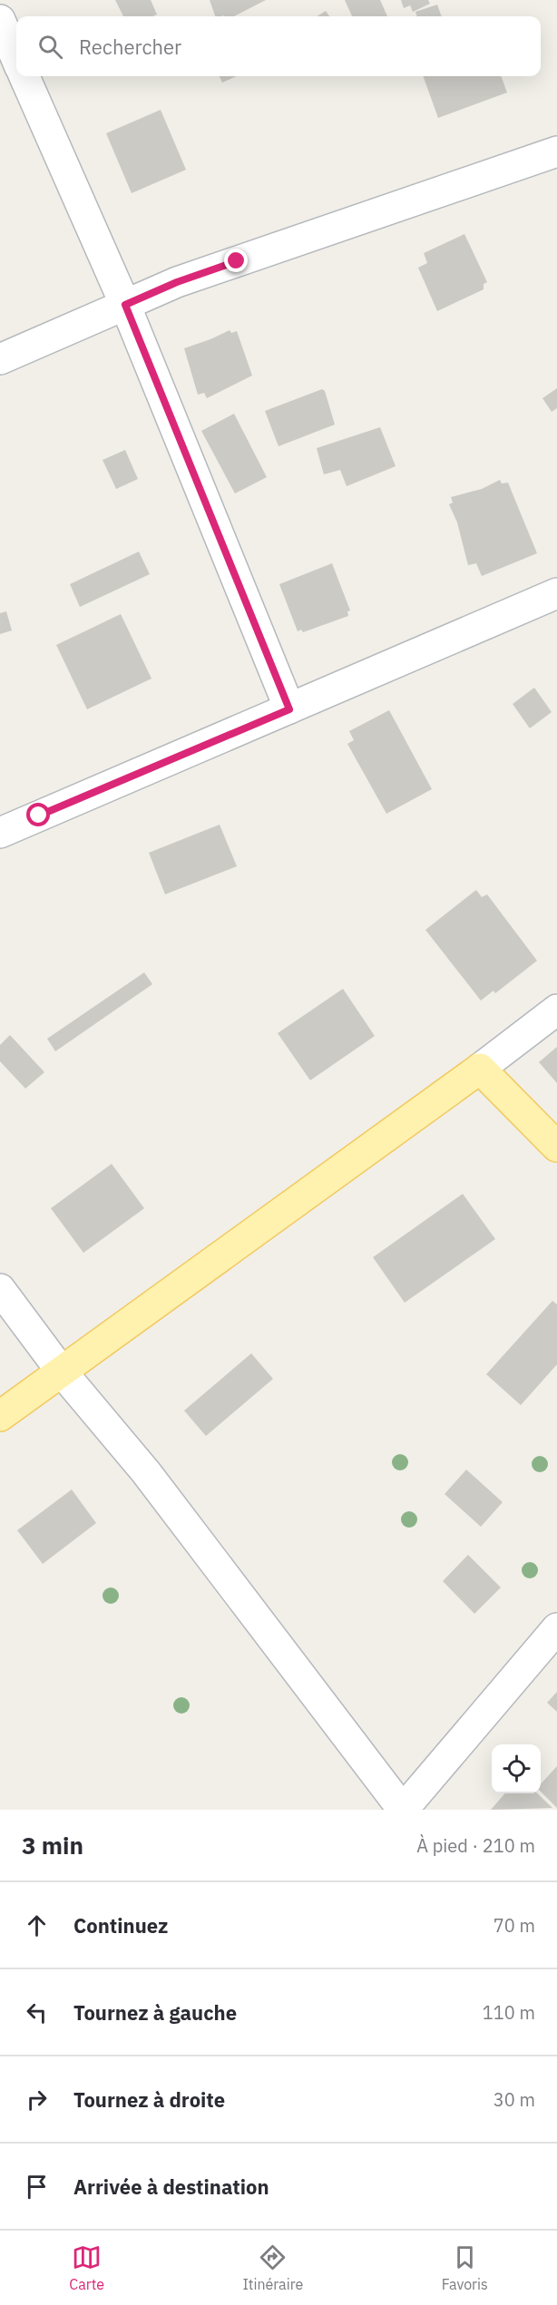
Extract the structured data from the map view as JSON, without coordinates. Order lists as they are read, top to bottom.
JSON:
{
  "page": {
    "search": "Rechercher",
    "heading": ["3 min", "À pied · 210 m"],
    "list": [
      ["Continuez", "70 m"],
      ["Tournez à gauche", "110 m"],
      ["Tournez à droite", "30 m"],
      "Arrivée à destination"
    ],
    "nav": ["Carte", "Itinéraire", "Favoris"]
  }
}
